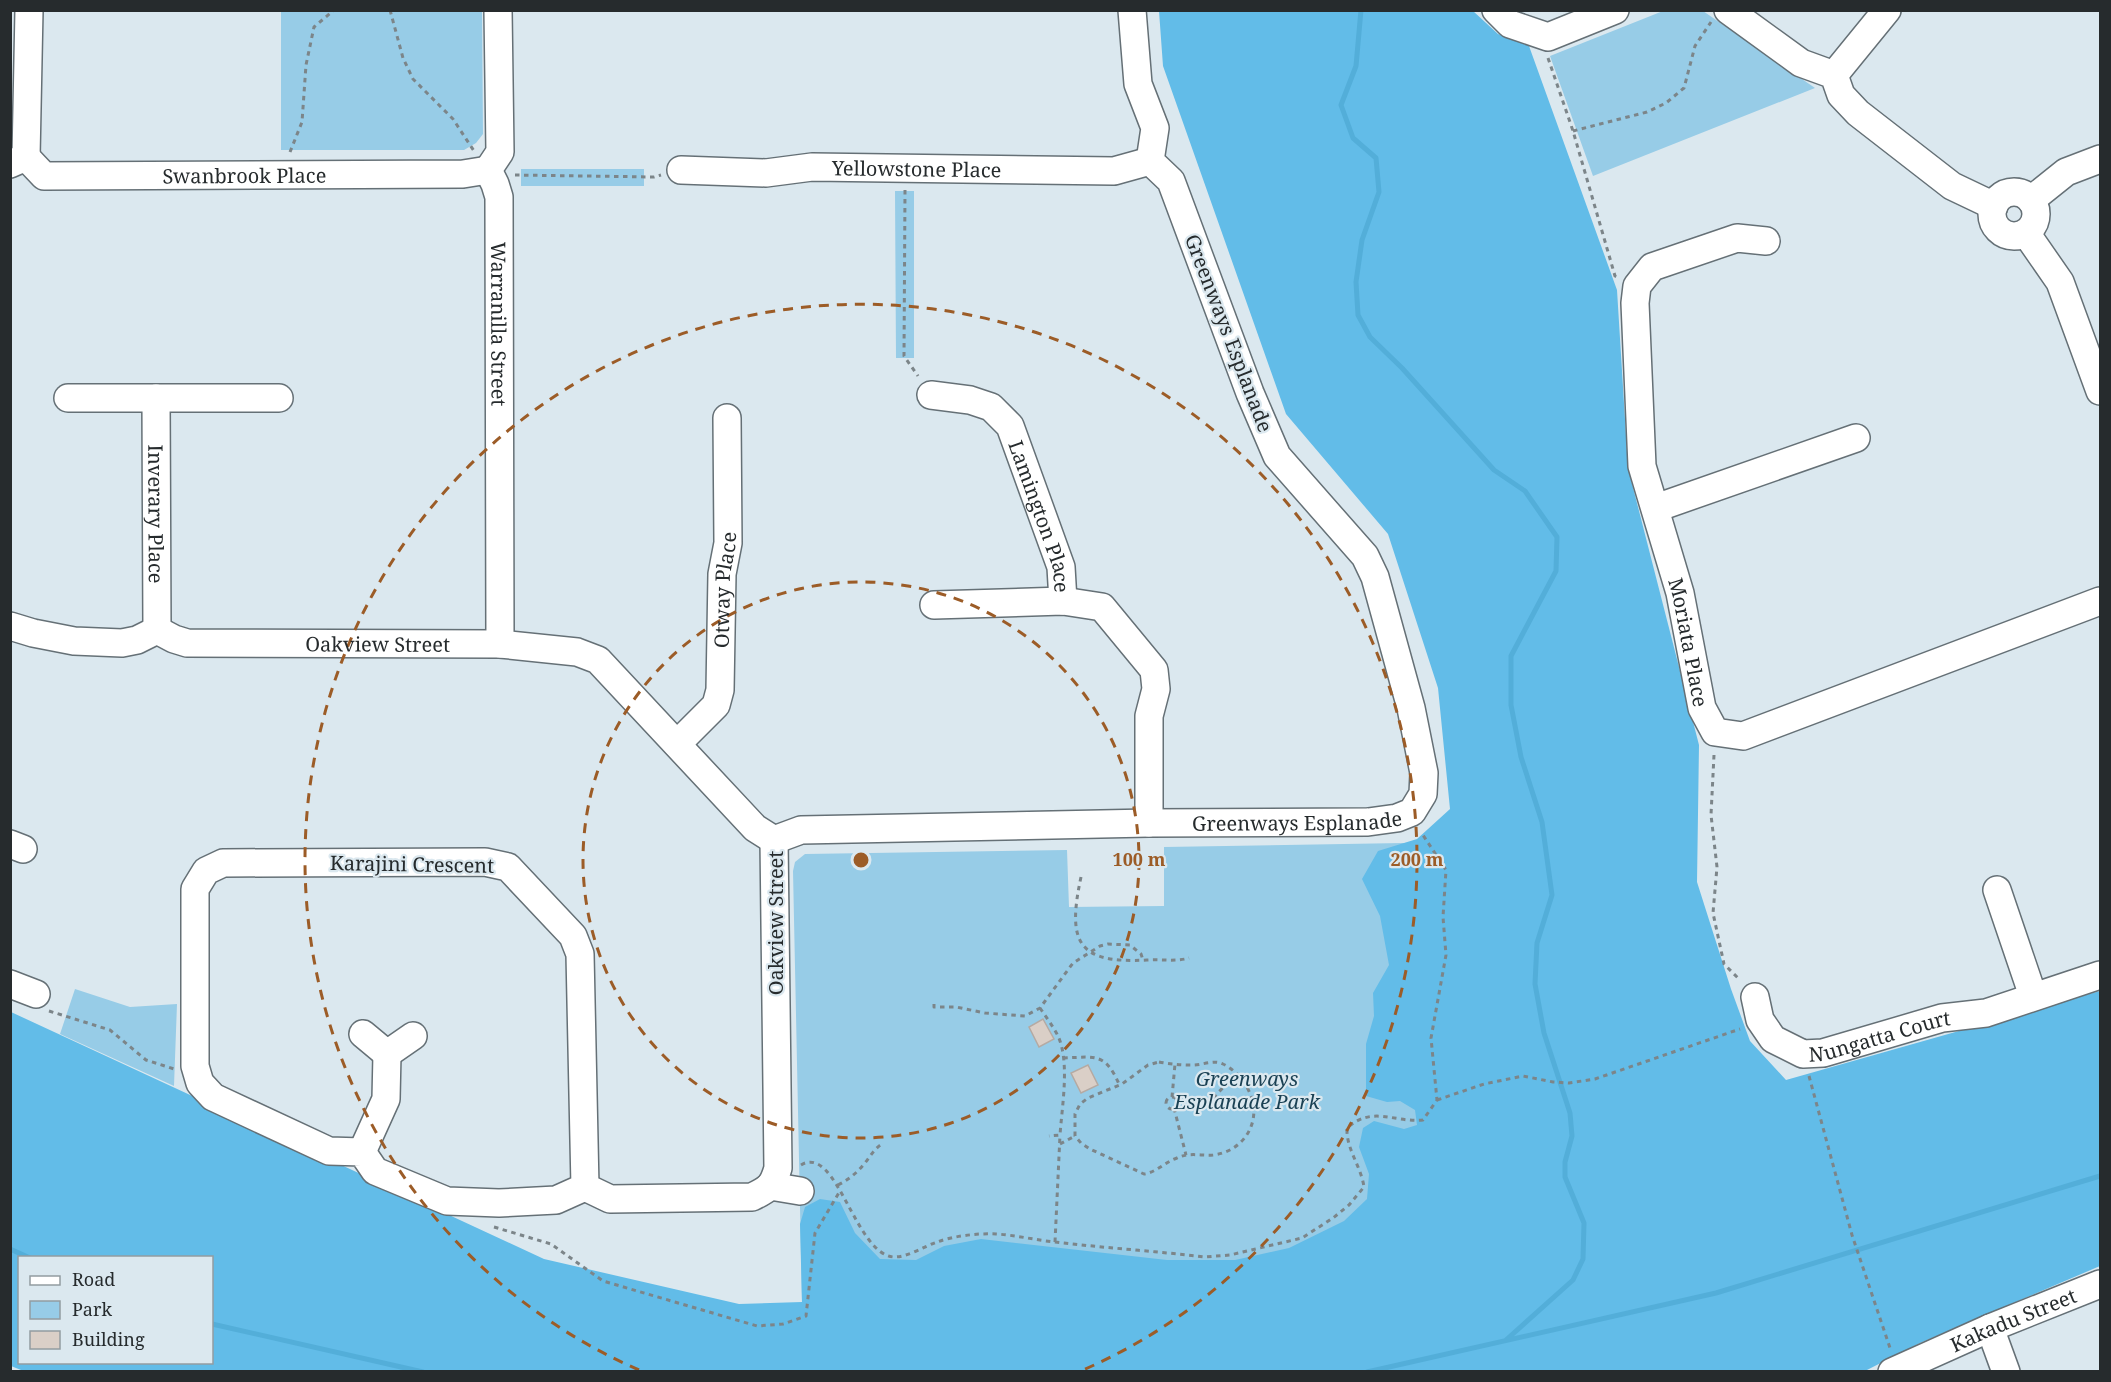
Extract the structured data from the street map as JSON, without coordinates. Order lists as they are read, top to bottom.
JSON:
{
  "streets": {
    "street": [
      "Yellowstone Place",
      "Swanbrook Place",
      "Warranilla Street",
      "Greenways Esplanade",
      "Inverary Place",
      "Lamington Place",
      "Otway Place",
      "Moriata Place",
      "Oakview Street",
      "Karajini Crescent",
      "Nungatta Court",
      "Kakadu Street"
    ]
  },
  "crossings": [
    ["Yellowstone Place", "Greenways Esplanade"],
    ["Swanbrook Place", "Warranilla Street"],
    ["Warranilla Street", "Oakview Street"],
    ["Greenways Esplanade", "Lamington Place"],
    ["Greenways Esplanade", "Oakview Street"],
    ["Inverary Place", "Oakview Street"],
    ["Otway Place", "Oakview Street"]
  ],
  "parks": ["Greenways Esplanade Park"],
  "legend": ["Road", "Park", "Building"],
  "rings": ["100 m", "200 m"]
}
